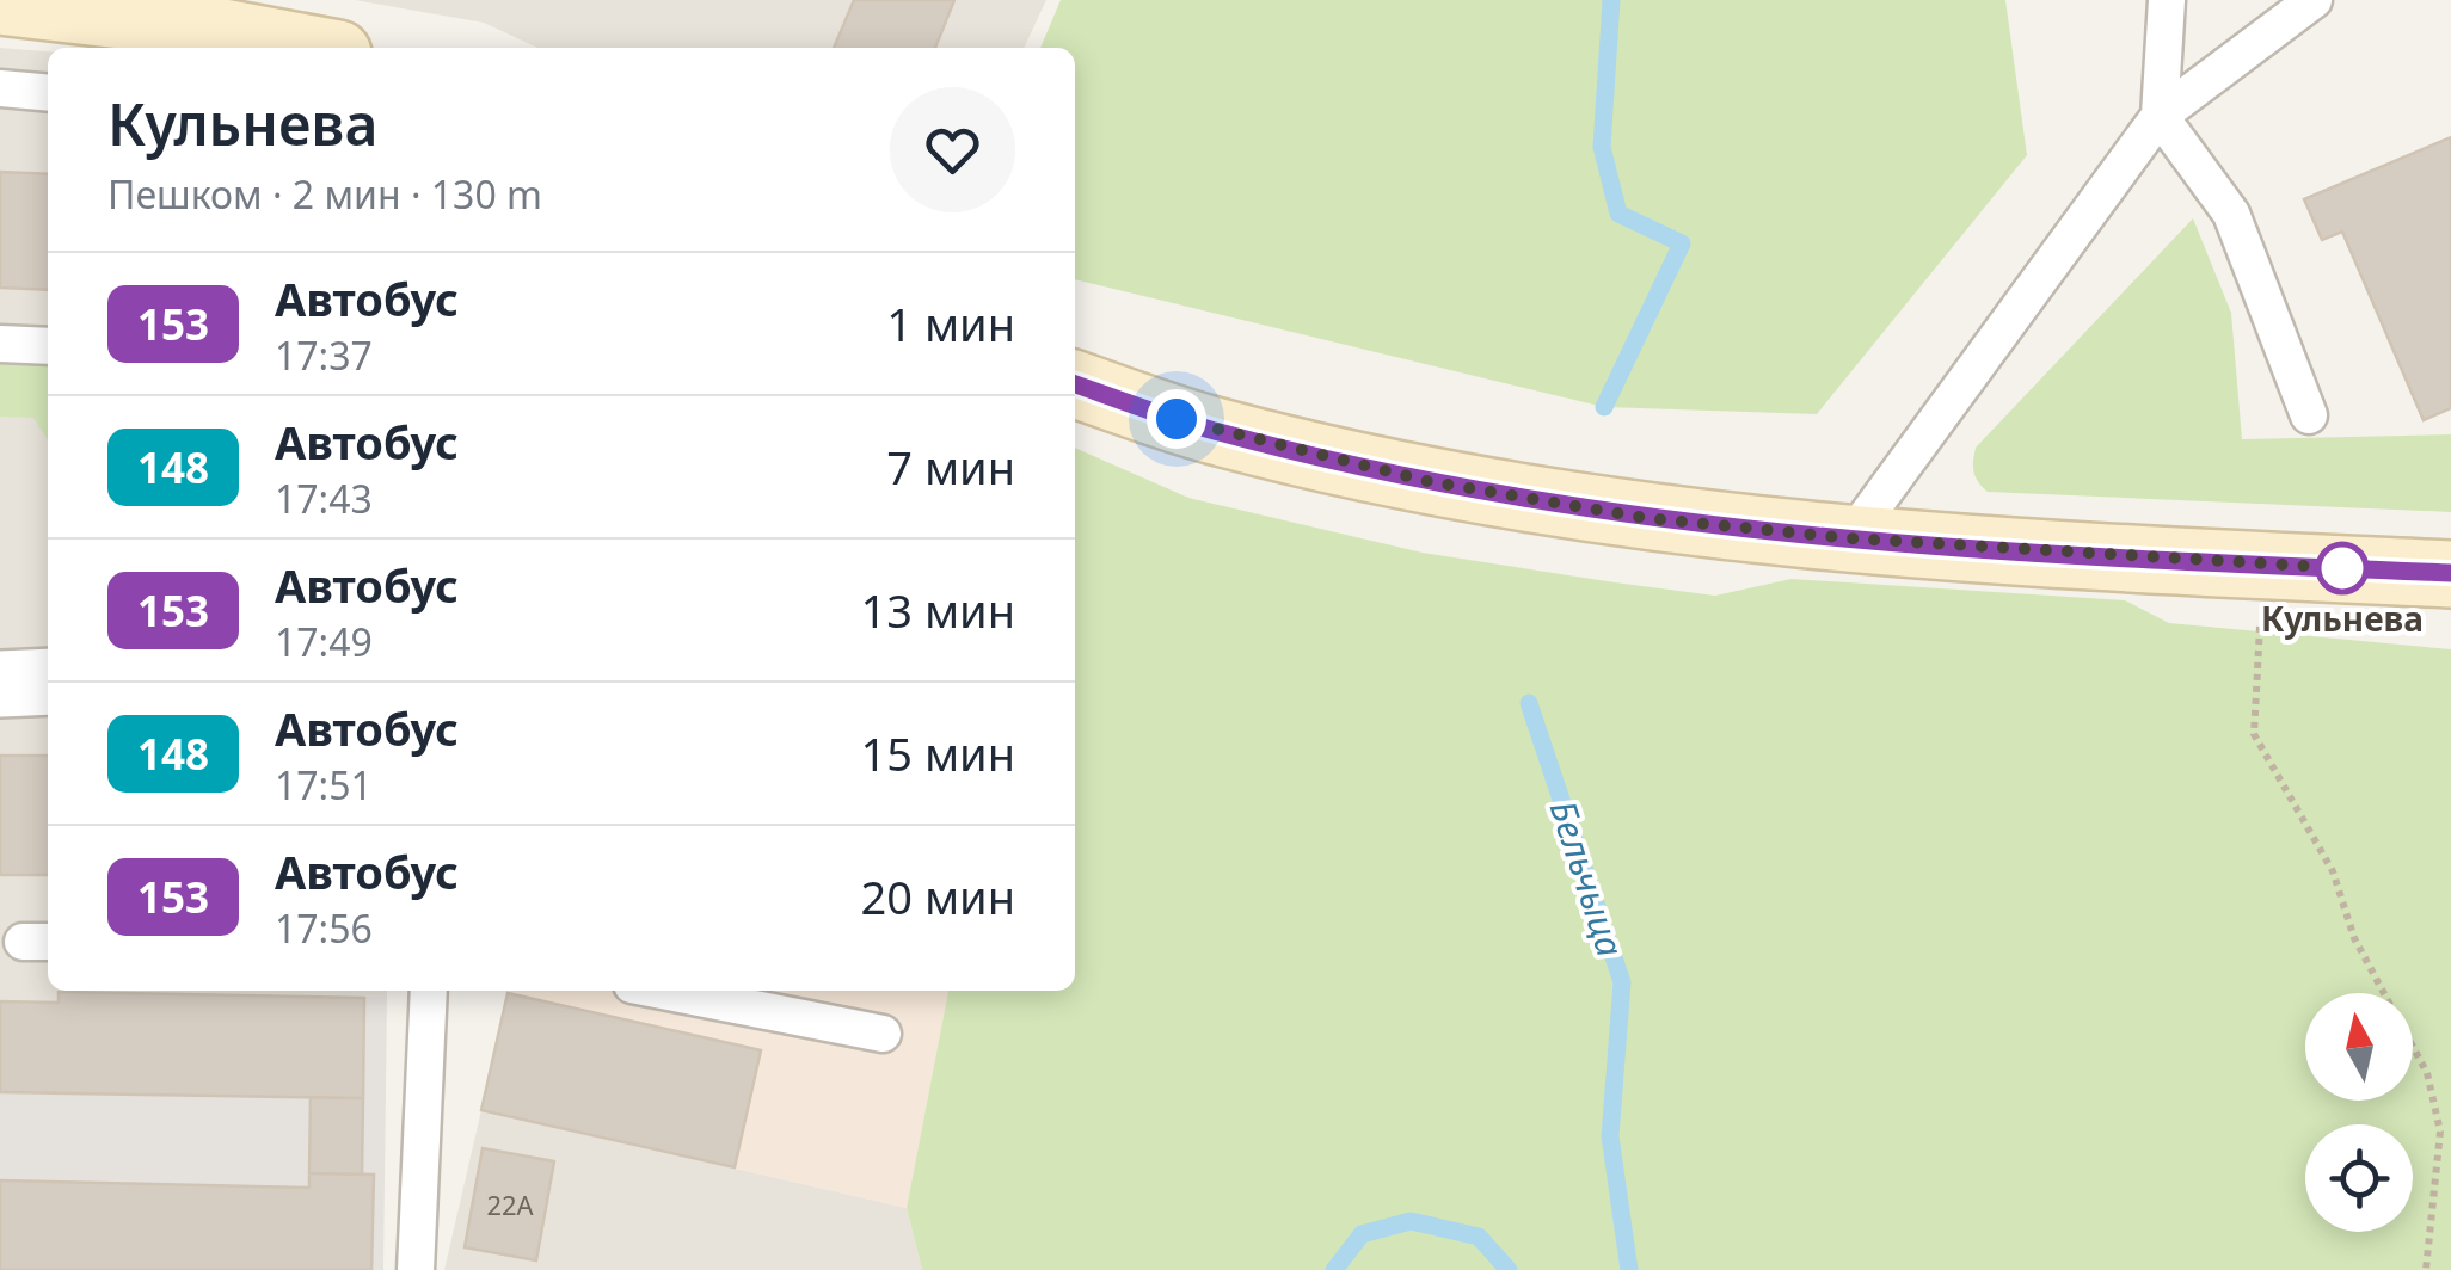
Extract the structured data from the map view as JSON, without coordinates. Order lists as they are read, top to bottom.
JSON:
{
  "water": ["Бельчыца"],
  "places": ["Кульнева"],
  "lines": ["bus line 153"],
  "house_numbers": ["22А"],
  "north": "top",
  "page": {
    "heading": ["Кульнева", "Пешком · 2 мин · 130 m"],
    "list": [
      {
        "mark": "153",
        "name": "Автобус",
        "note": "17:37",
        "value": "1 мин"
      },
      {
        "mark": "148",
        "name": "Автобус",
        "note": "17:43",
        "value": "7 мин"
      },
      {
        "mark": "153",
        "name": "Автобус",
        "note": "17:49",
        "value": "13 мин"
      },
      {
        "mark": "148",
        "name": "Автобус",
        "note": "17:51",
        "value": "15 мин"
      },
      {
        "mark": "153",
        "name": "Автобус",
        "note": "17:56",
        "value": "20 мин"
      }
    ]
  }
}
